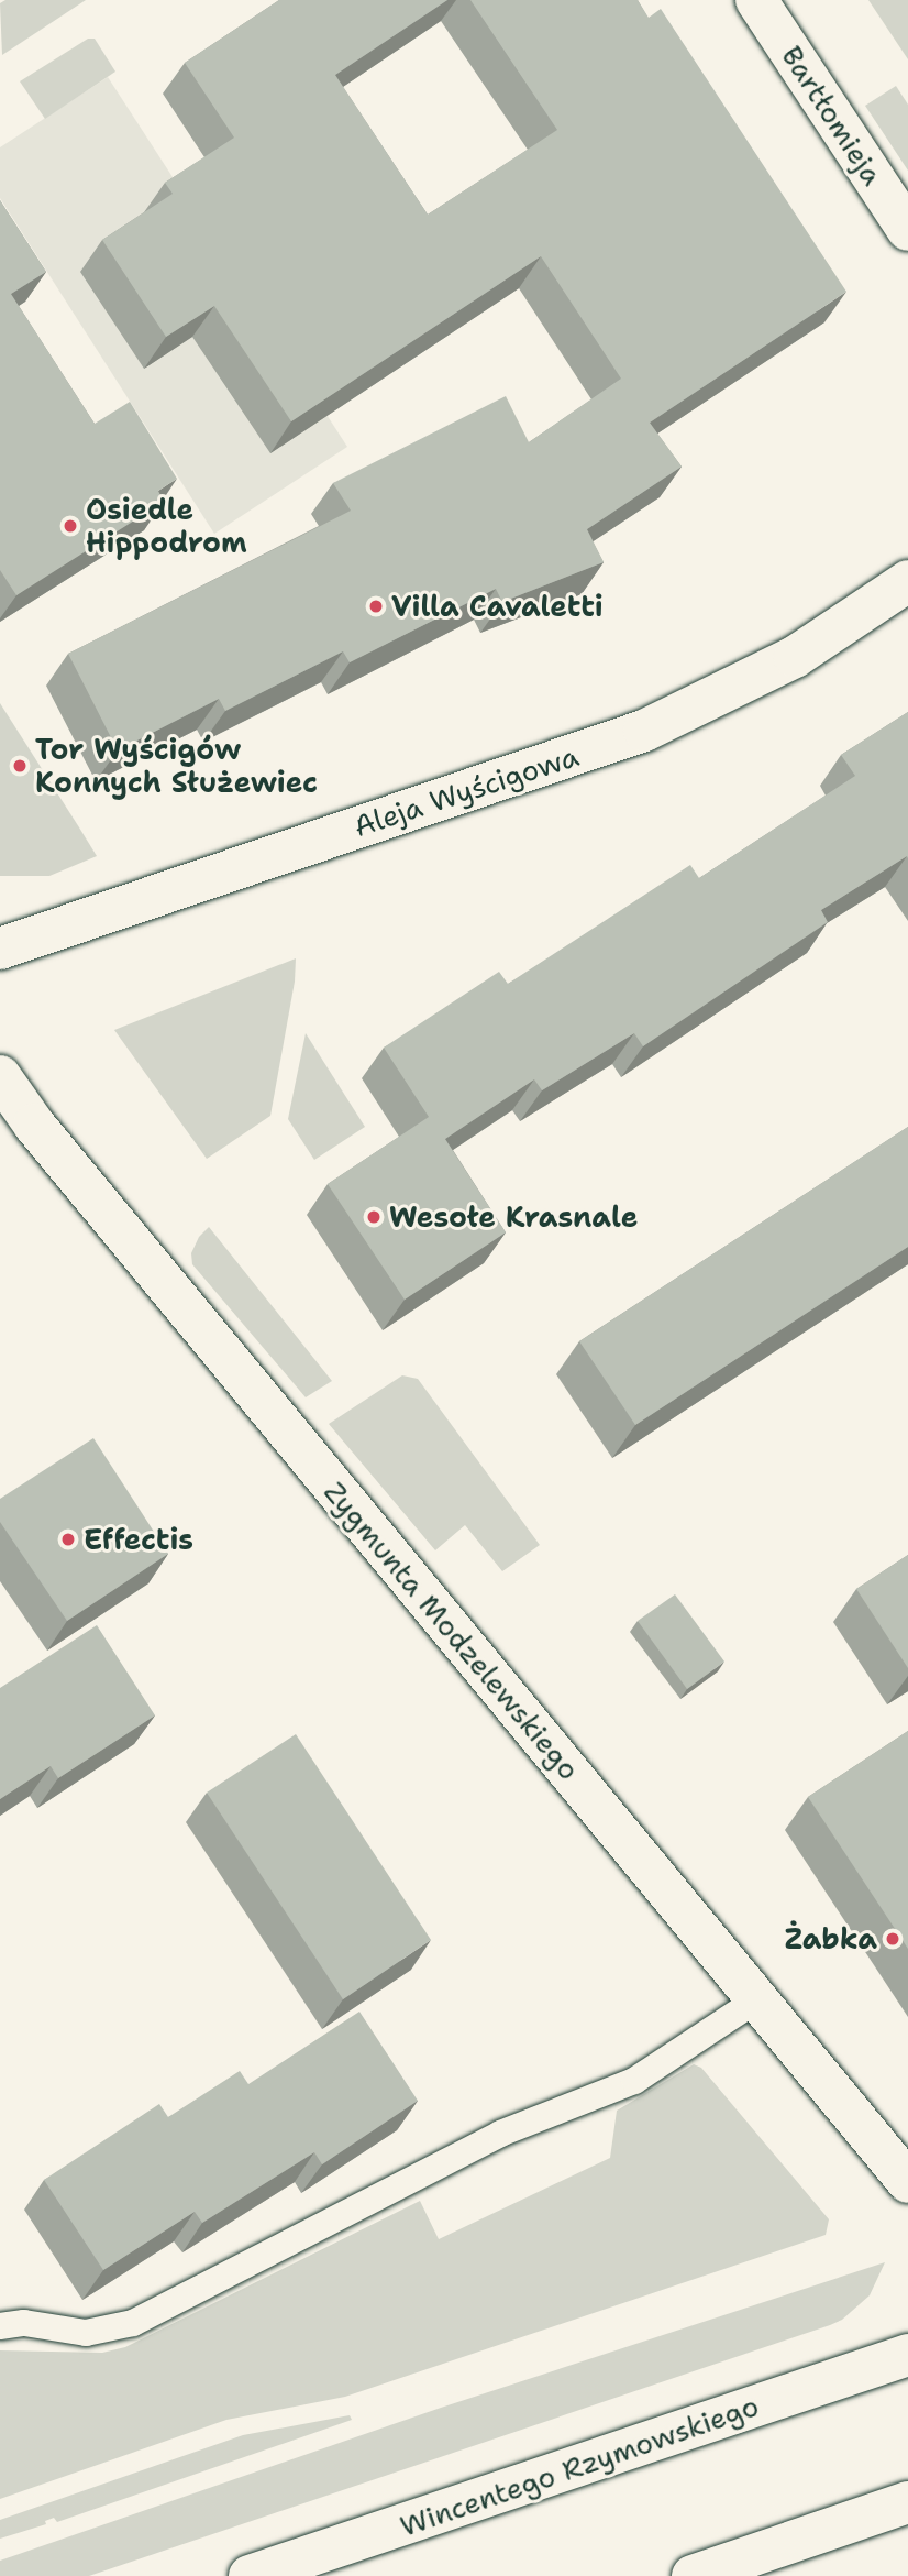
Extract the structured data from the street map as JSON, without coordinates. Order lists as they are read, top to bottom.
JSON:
{
  "streets": {
    "street": [
      "Bartłomieja",
      "Aleja Wyścigowa",
      "Zygmunta Modzelewskiego",
      "Wincentego Rzymowskiego"
    ]
  },
  "places": [
    "Osiedle Hippodrom",
    "Villa Cavaletti",
    "Tor Wyścigów Konnych Służewiec",
    "Wesołe Krasnale",
    "Effectis",
    "Żabka"
  ]
}
